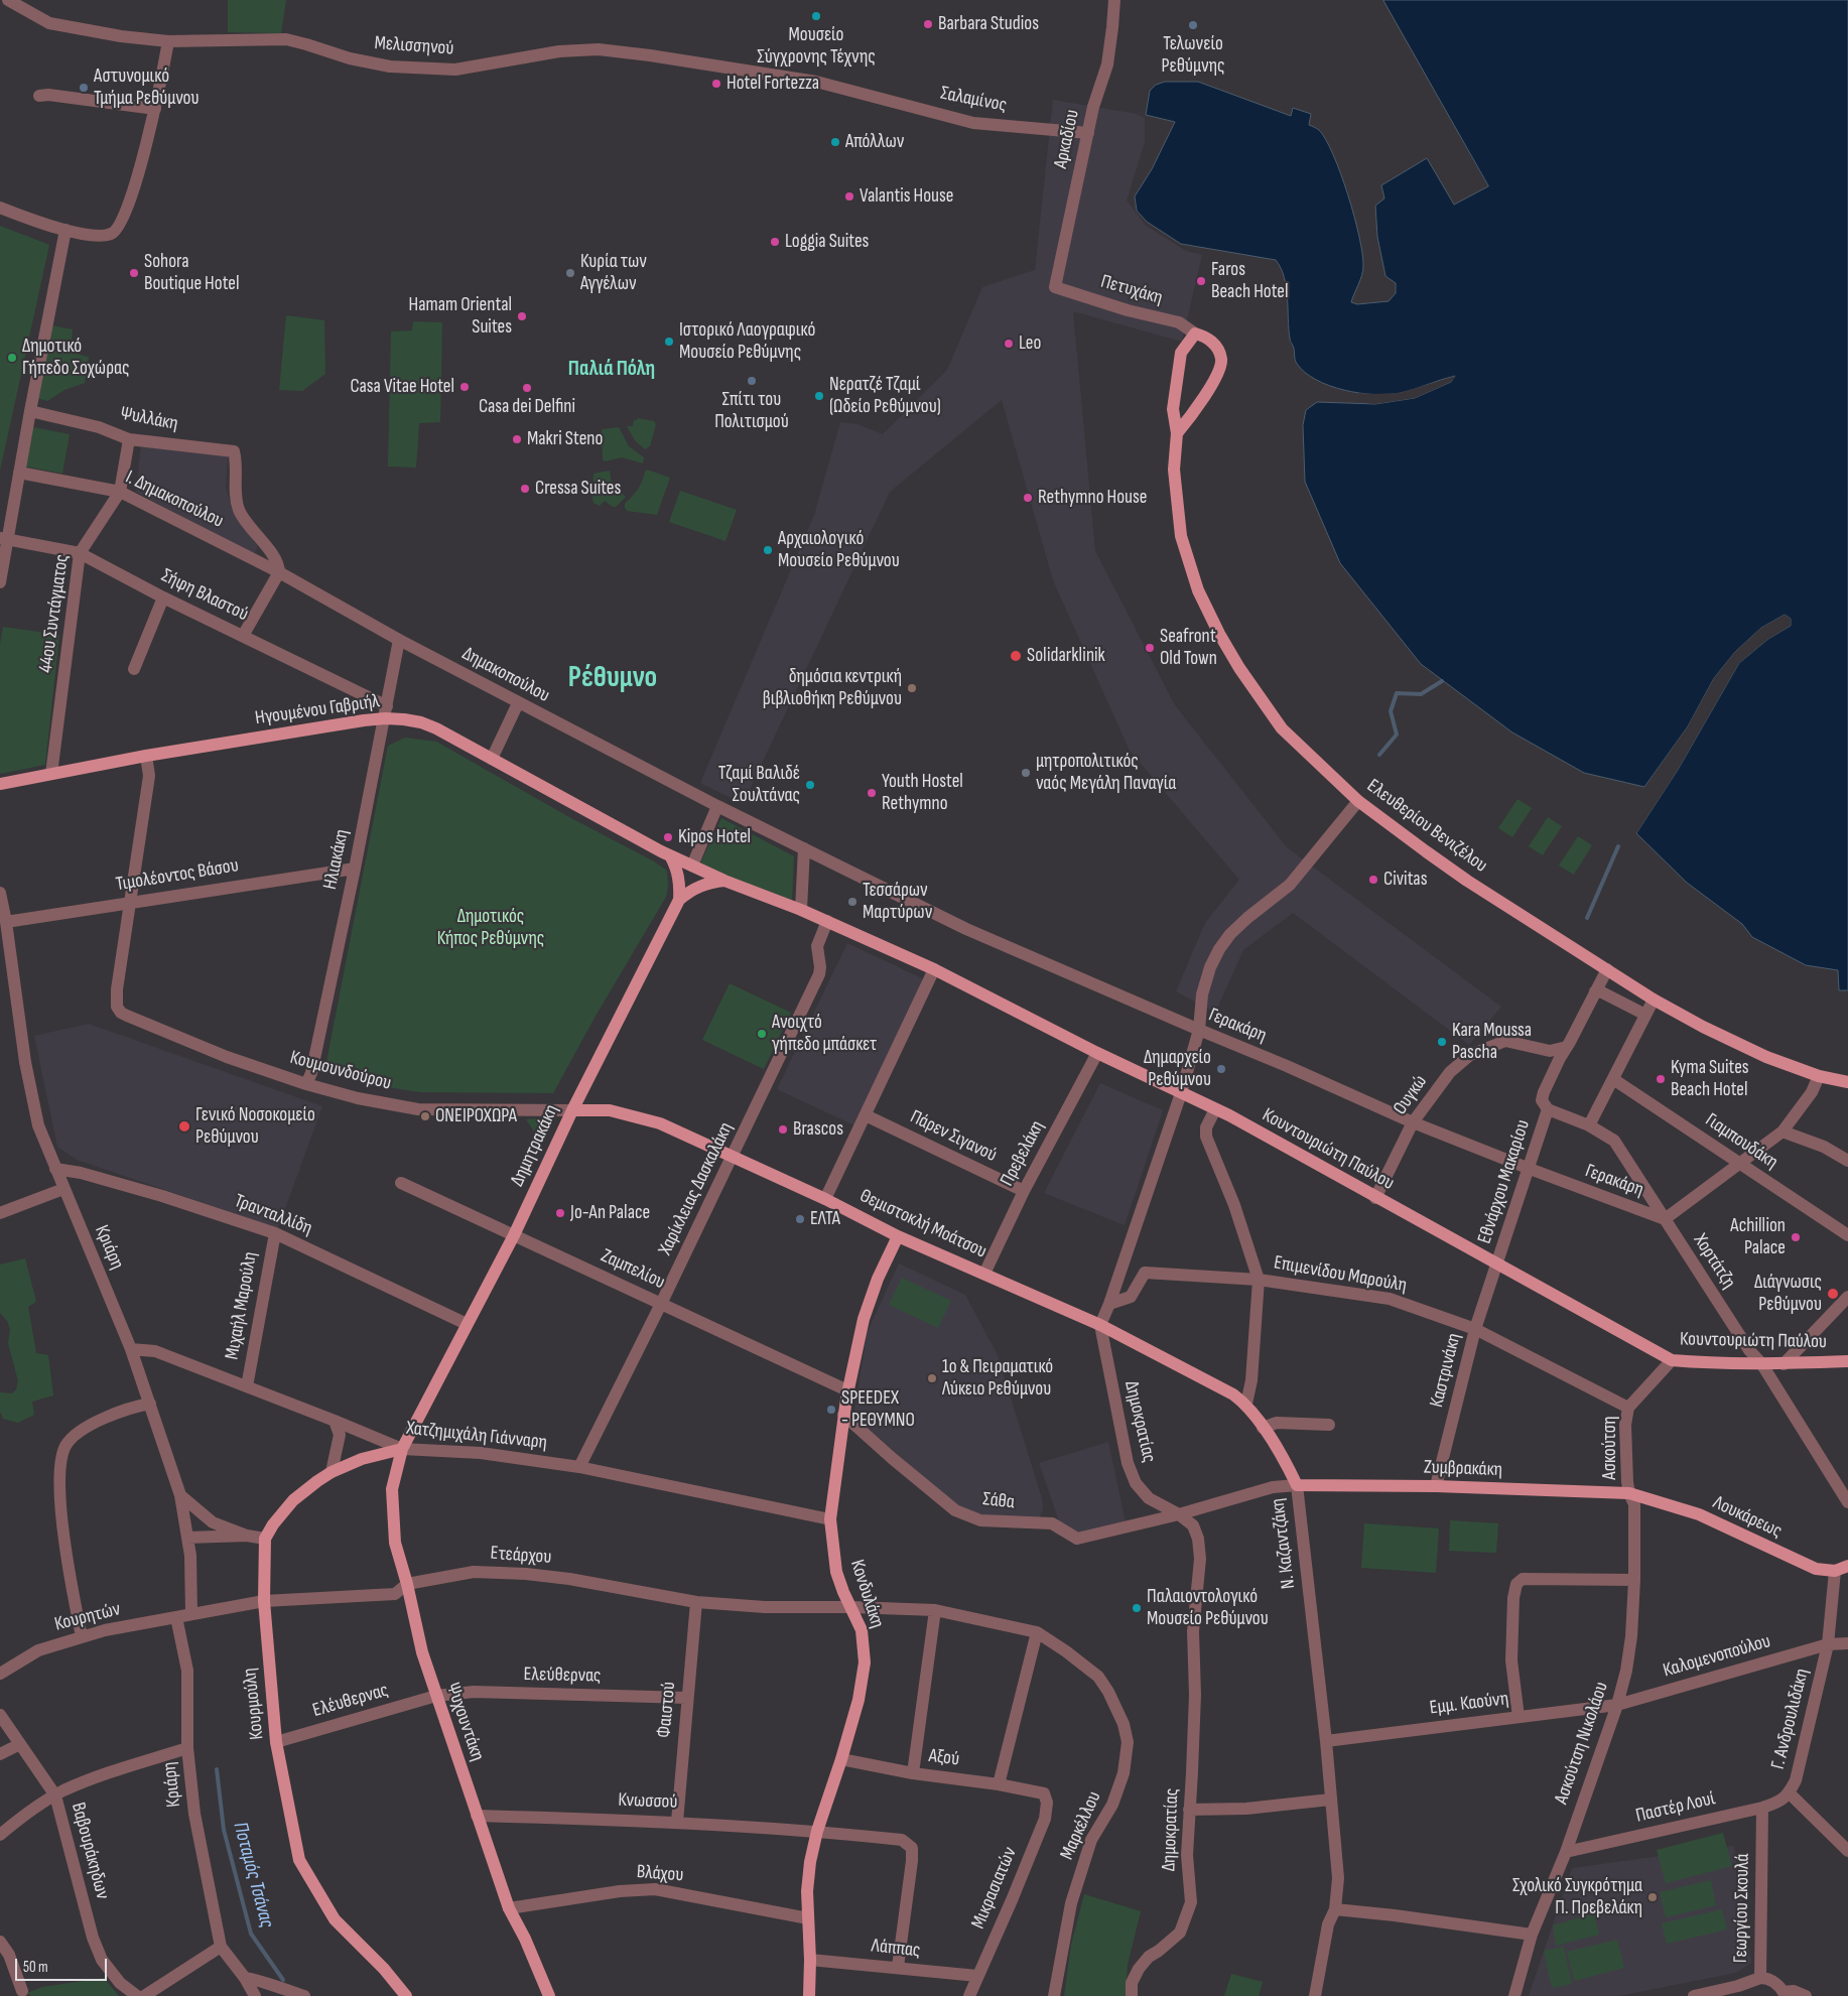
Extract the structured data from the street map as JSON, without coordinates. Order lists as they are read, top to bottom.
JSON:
{
  "streets": {
    "main road": [
      "Ηγουμένου Γαβριήλ",
      "Ελευθερίου Βενιζέλου",
      "Δημητρακάκη",
      "Κουντουριώτη Παύλου",
      "Θεμιστοκλή Μοάτσου",
      "Ζυμβρακάκη",
      "Λουκάρεως",
      "Ν. Καζαντζάκη",
      "Κονδυλάκη",
      "Κουρμούλη",
      "Ψυχουντάκη"
    ],
    "street": [
      "Μελισσηνού",
      "Σαλαμίνος",
      "Αρκαδίου",
      "Πετυχάκη",
      "Ψυλλάκη",
      "Ι. Δημακοπούλου",
      "Σήφη Βλαστού",
      "44ου Συντάγματος",
      "Δημακοπούλου",
      "Ηλιακάκη",
      "Τιμολέοντος Βάσου",
      "Γερακάρη",
      "Κουμουνδούρου",
      "Ουγκώ",
      "Πάρεν Σιγανού",
      "Γιαμπουδάκη",
      "Πρεβελάκη",
      "Εθνάρχου Μακαρίου",
      "Χαρίκλειας Δασκαλάκη",
      "Τρανταλλίδη",
      "Κριάρη",
      "Χορτάτζη",
      "Ζαμπελίου",
      "Επιμενίδου Μαρούλη",
      "Μιχαήλ Μαρούλη",
      "Καστρινάκη",
      "Δημοκρατίας",
      "Χατζημιχάλη Γιάνναρη",
      "Ασκούτση",
      "Σάθα",
      "Ετεάρχου",
      "Κουρητών",
      "Καλομενοπούλου",
      "Ελεύθερνας",
      "Ελέυθερνας",
      "Εμμ. Καούνη",
      "Φαιστού",
      "Γ. Ανδρουλιδάκη",
      "Ασκούτση Νικολάου",
      "Αξού",
      "Κνωσσού",
      "Παστέρ Λουί",
      "Μαρκέλλου",
      "Βαβουράκηδων",
      "Βλάχου",
      "Μικρασιατών",
      "Γεωργίου Σκουλά",
      "Λάππας"
    ]
  },
  "crossings": [
    ["Μελισσηνού", "Σαλαμίνος"],
    ["Σαλαμίνος", "Αρκαδίου"],
    ["Αρκαδίου", "Πετυχάκη"],
    ["Πετυχάκη", "Ελευθερίου Βενιζέλου"],
    ["Ψυλλάκη", "Ι. Δημακοπούλου"],
    ["Ψυλλάκη", "44ου Συντάγματος"],
    ["Ψυλλάκη", "Δημακοπούλου"],
    ["Ι. Δημακοπούλου", "44ου Συντάγματος"],
    ["Ι. Δημακοπούλου", "Δημακοπούλου"],
    ["Σήφη Βλαστού", "44ου Συντάγματος"],
    ["Σήφη Βλαστού", "Ηγουμένου Γαβριήλ"],
    ["Σήφη Βλαστού", "Ηλιακάκη"],
    ["44ου Συντάγματος", "Ηγουμένου Γαβριήλ"],
    ["Δημακοπούλου", "Ηλιακάκη"],
    ["Ηγουμένου Γαβριήλ", "Ηλιακάκη"],
    ["Ηλιακάκη", "Τιμολέοντος Βάσου"],
    ["Ηλιακάκη", "Κουμουνδούρου"],
    ["Τιμολέοντος Βάσου", "Κουμουνδούρου"],
    ["Τιμολέοντος Βάσου", "Κριάρη"],
    ["Γερακάρη", "Ουγκώ"],
    ["Γερακάρη", "Εθνάρχου Μακαρίου"],
    ["Γερακάρη", "Χορτάτζη"],
    ["Κουμουνδούρου", "Δημητρακάκη"],
    ["Κουμουνδούρου", "Θεμιστοκλή Μοάτσου"],
    ["Ουγκώ", "Κουντουριώτη Παύλου"],
    ["Πάρεν Σιγανού", "Πρεβελάκη"],
    ["Δημητρακάκη", "Τρανταλλίδη"],
    ["Δημητρακάκη", "Θεμιστοκλή Μοάτσου"],
    ["Δημητρακάκη", "Ζαμπελίου"],
    ["Δημητρακάκη", "Χατζημιχάλη Γιάνναρη"],
    ["Δημητρακάκη", "Ψυχουντάκη"],
    ["Κουντουριώτη Παύλου", "Πρεβελάκη"],
    ["Κουντουριώτη Παύλου", "Εθνάρχου Μακαρίου"],
    ["Κουντουριώτη Παύλου", "Χαρίκλειας Δασκαλάκη"],
    ["Κουντουριώτη Παύλου", "Χορτάτζη"],
    ["Κουντουριώτη Παύλου", "Καστρινάκη"],
    ["Κουντουριώτη Παύλου", "Ασκούτση"],
    ["Πρεβελάκη", "Θεμιστοκλή Μοάτσου"],
    ["Εθνάρχου Μακαρίου", "Χορτάτζη"],
    ["Εθνάρχου Μακαρίου", "Καστρινάκη"],
    ["Χαρίκλειας Δασκαλάκη", "Θεμιστοκλή Μοάτσου"],
    ["Χαρίκλειας Δασκαλάκη", "Ζαμπελίου"],
    ["Χαρίκλειας Δασκαλάκη", "Χατζημιχάλη Γιάνναρη"],
    ["Τρανταλλίδη", "Κριάρη"],
    ["Τρανταλλίδη", "Μιχαήλ Μαρούλη"],
    ["Θεμιστοκλή Μοάτσου", "Δημοκρατίας"],
    ["Θεμιστοκλή Μοάτσου", "Ν. Καζαντζάκη"],
    ["Θεμιστοκλή Μοάτσου", "Κονδυλάκη"],
    ["Κριάρη", "Χατζημιχάλη Γιάνναρη"],
    ["Κριάρη", "Ετεάρχου"],
    ["Κριάρη", "Κουρητών"],
    ["Ζαμπελίου", "Κονδυλάκη"],
    ["Επιμενίδου Μαρούλη", "Καστρινάκη"],
    ["Επιμενίδου Μαρούλη", "Ασκούτση"],
    ["Μιχαήλ Μαρούλη", "Χατζημιχάλη Γιάνναρη"],
    ["Καστρινάκη", "Ζυμβρακάκη"],
    ["Δημοκρατίας", "Σάθα"],
    ["Χατζημιχάλη Γιάνναρη", "Κονδυλάκη"],
    ["Χατζημιχάλη Γιάνναρη", "Ψυχουντάκη"],
    ["Ασκούτση", "Ζυμβρακάκη"],
    ["Ασκούτση", "Λουκάρεως"],
    ["Ασκούτση", "Ασκούτση Νικολάου"],
    ["Ζυμβρακάκη", "Σάθα"],
    ["Ζυμβρακάκη", "Λουκάρεως"],
    ["Ζυμβρακάκη", "Ν. Καζαντζάκη"],
    ["Ζυμβρακάκη", "Ασκούτση Νικολάου"],
    ["Σάθα", "Ν. Καζαντζάκη"],
    ["Σάθα", "Κονδυλάκη"],
    ["Λουκάρεως", "Γ. Ανδρουλιδάκη"],
    ["Λουκάρεως", "Ασκούτση Νικολάου"],
    ["Ν. Καζαντζάκη", "Εμμ. Καούνη"],
    ["Ετεάρχου", "Κονδυλάκη"],
    ["Ετεάρχου", "Κουρητών"],
    ["Ετεάρχου", "Κουρμούλη"],
    ["Ετεάρχου", "Φαιστού"],
    ["Ετεάρχου", "Ψυχουντάκη"],
    ["Ετεάρχου", "Μαρκέλλου"],
    ["Κονδυλάκη", "Αξού"],
    ["Κονδυλάκη", "Κνωσσού"],
    ["Κονδυλάκη", "Βλάχου"],
    ["Κονδυλάκη", "Λάππας"],
    ["Καλομενοπούλου", "Εμμ. Καούνη"],
    ["Καλομενοπούλου", "Γ. Ανδρουλιδάκη"],
    ["Καλομενοπούλου", "Ασκούτση Νικολάου"],
    ["Ελεύθερνας", "Ελέυθερνας"],
    ["Ελεύθερνας", "Φαιστού"],
    ["Ελεύθερνας", "Ψυχουντάκη"],
    ["Ελέυθερνας", "Κουρμούλη"],
    ["Ελέυθερνας", "Ψυχουντάκη"],
    ["Εμμ. Καούνη", "Ασκούτση Νικολάου"],
    ["Φαιστού", "Κνωσσού"],
    ["Γ. Ανδρουλιδάκη", "Παστέρ Λουί"],
    ["Ψυχουντάκη", "Κνωσσού"],
    ["Ψυχουντάκη", "Βλάχου"],
    ["Ασκούτση Νικολάου", "Παστέρ Λουί"],
    ["Αξού", "Μικρασιατών"],
    ["Κνωσσού", "Λάππας"],
    ["Παστέρ Λουί", "Γεωργίου Σκουλά"],
    ["Μικρασιατών", "Λάππας"]
  ],
  "districts": ["Παλιά Πόλη", "Ρέθυμνο"],
  "water": ["Ποταμός Τσάνας"],
  "parks": ["Δημοτικός Κήπος Ρεθύμνης"],
  "places": [
    "Μουσείο Σύγχρονης Τέχνης",
    "Barbara Studios",
    "Τελωνείο Ρεθύμνης",
    "Hotel Fortezza",
    "Αστυνομικό Τμήμα Ρεθύμνου",
    "Απόλλων",
    "Valantis House",
    "Loggia Suites",
    "Sohora Boutique Hotel",
    "Κυρία των Αγγέλων",
    "Faros Beach Hotel",
    "Hamam Oriental Suites",
    "Ιστορικό Λαoγραφικό Μουσείο Ρεθύμνης",
    "Leo",
    "Δημοτικό Γήπεδο Σοχώρας",
    "Σπίτι του Πολιτισμού",
    "Casa Vitae Hotel",
    "Casa dei Delfini",
    "Νερατζέ Τζαμί (Ωδείο Ρεθύμνου)",
    "Makri Steno",
    "Cressa Suites",
    "Rethymno House",
    "Αρχαιολογικό Μουσείο Ρεθύμνου",
    "Seafront Old Town",
    "Solidarklinik",
    "δημόσια κεντρική βιβλιοθήκη Ρεθύμνου",
    "μητροπολιτικός ναός Μεγάλη Παναγία",
    "Τζαμί Βαλιδέ Σουλτάνας",
    "Youth Hostel Rethymno",
    "Kipos Hotel",
    "Civitas",
    "Τεσσάρων Μαρτύρων",
    "Ανοιχτό γήπεδο μπάσκετ",
    "Kara Moussa Pascha",
    "Δημαρχείο Ρεθύμνου",
    "Kyma Suites Beach Hotel",
    "ΟΝΕΙΡΟΧΩΡΑ",
    "Γενικό Νοσοκομείο Ρεθύμνου",
    "Brascos",
    "Jo-An Palace",
    "ΕΛΤΑ",
    "Achillion Palace",
    "Διάγνωσις Ρεθύμνου",
    "1ο & Πειραματικό Λύκειο Ρεθύμνου",
    "SPEEDEX - ΡΕΘΥΜΝΟ",
    "Παλαιοντολογικό Μουσείο Ρεθύμνου",
    "Σχολικό Συγκρότημα Π. Πρεβελάκη"
  ],
  "scale_bar": "50 m"
}
